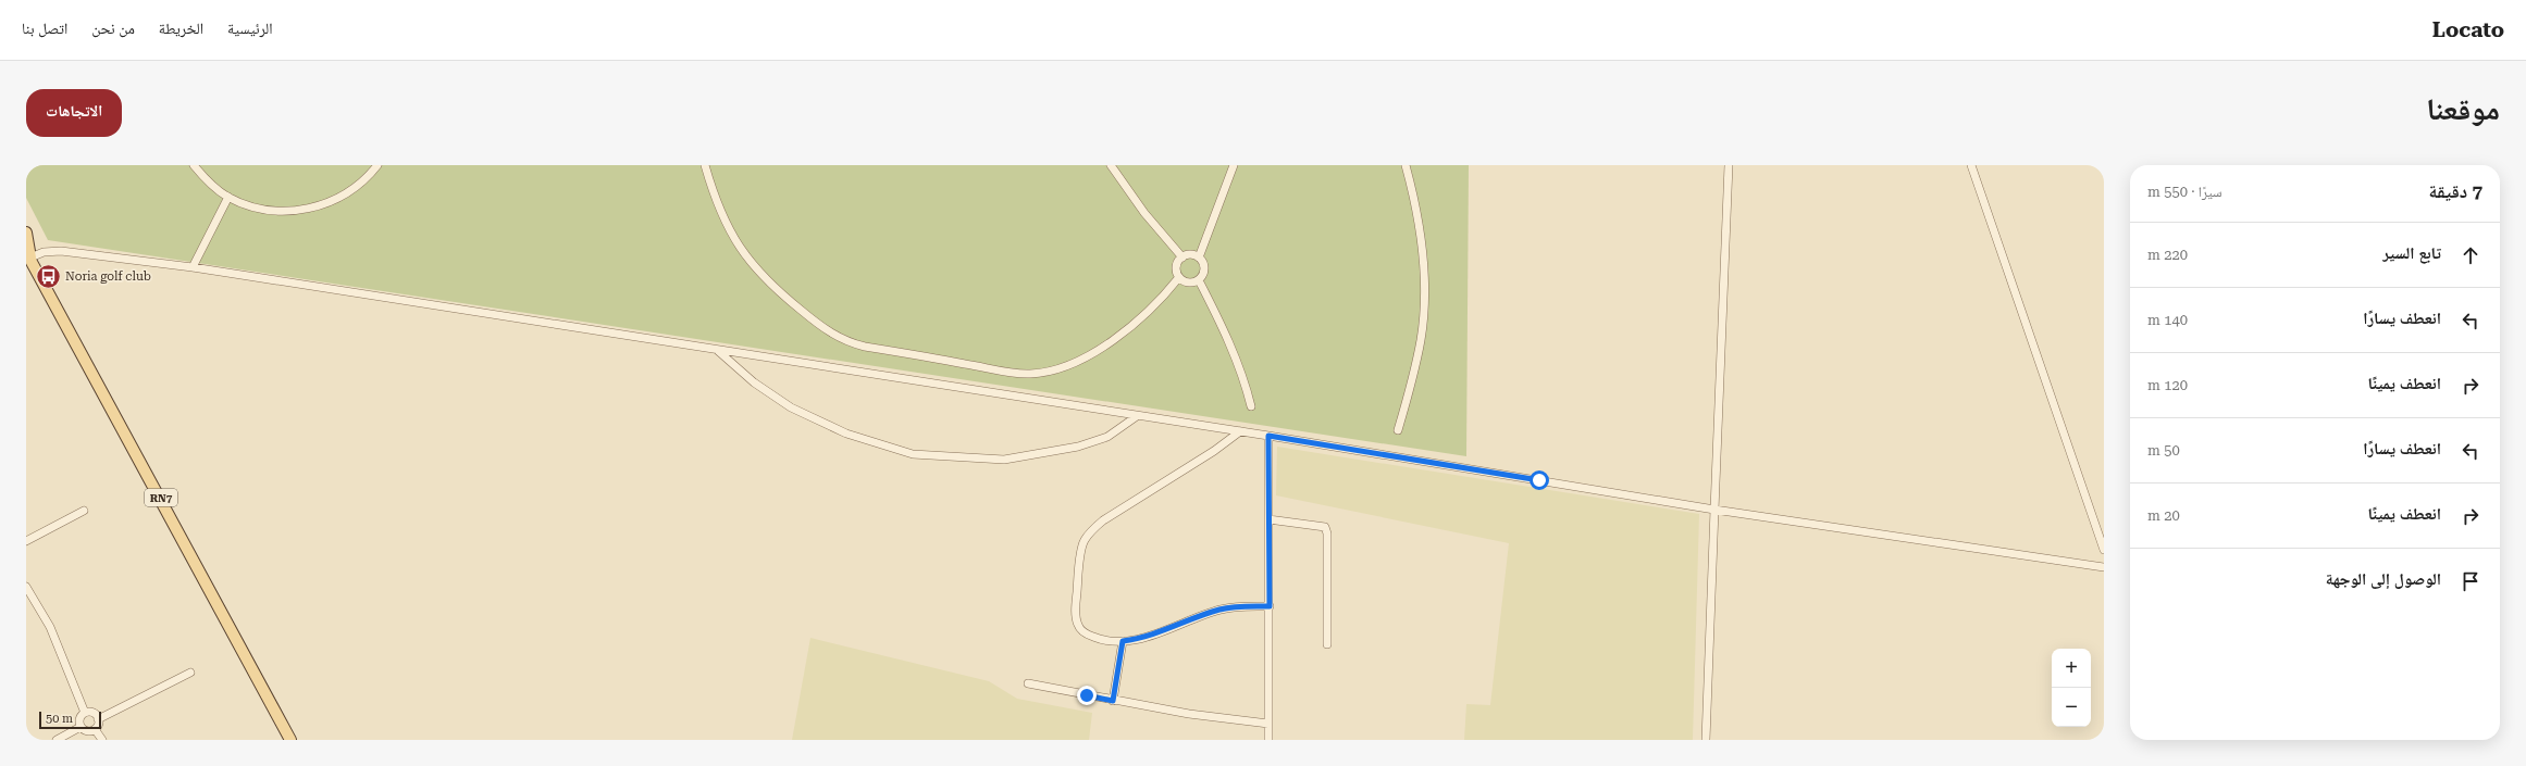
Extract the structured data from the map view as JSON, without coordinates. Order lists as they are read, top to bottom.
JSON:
{
  "streets": {
    "main road": ["RN7"]
  },
  "places": {
    "bus stop": ["Noria golf club"]
  },
  "scale_bar": "50 m",
  "page": {
    "header": "Locato",
    "nav": [
      "الرئيسية",
      "الخريطة",
      "من نحن",
      "اتصل بنا"
    ],
    "title": "موقعنا",
    "buttons": "الاتجاهات",
    "heading": ["7 دقيقة", "سيرًا · 550 m"],
    "list": [
      ["تابع السير", "220 m"],
      ["انعطف يسارًا", "140 m"],
      ["انعطف يمينًا", "120 m"],
      ["انعطف يسارًا", "50 m"],
      ["انعطف يمينًا", "20 m"],
      "الوصول إلى الوجهة"
    ],
    "map_buttons": ["+", "−"],
    "scale": "50 m"
  }
}
